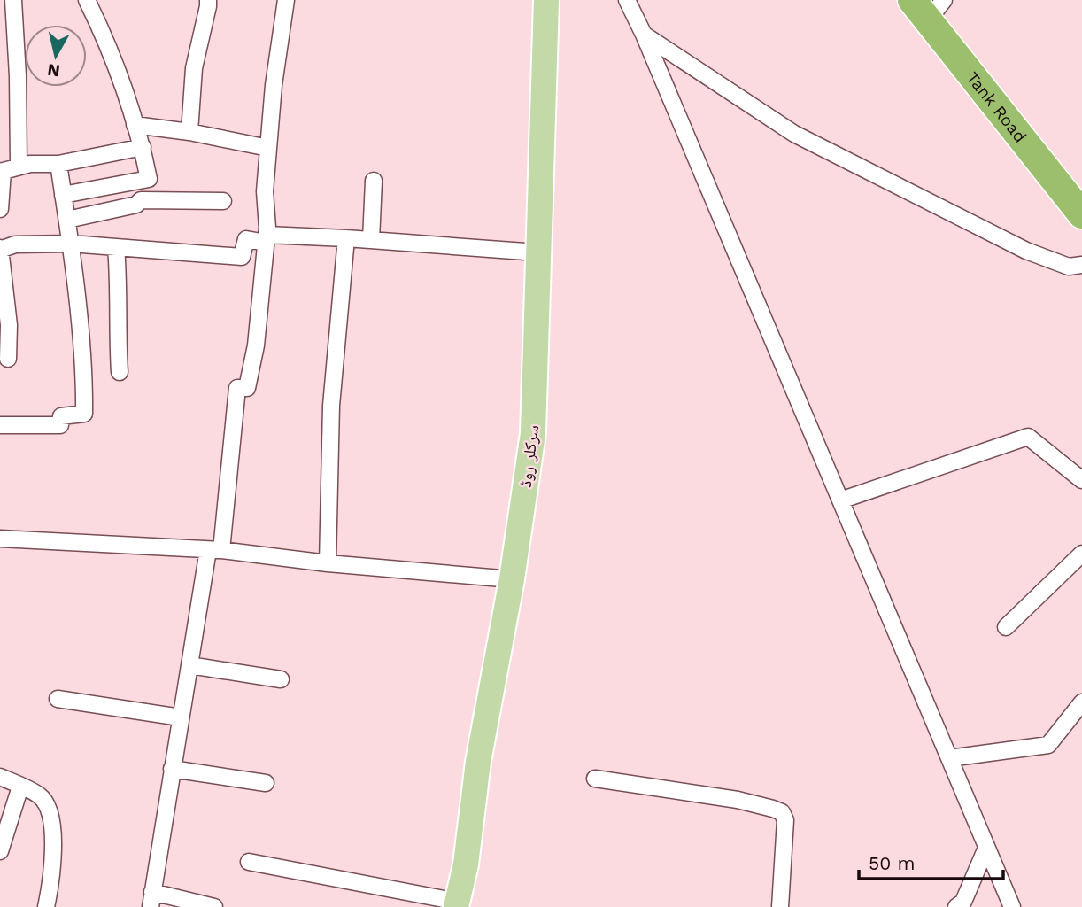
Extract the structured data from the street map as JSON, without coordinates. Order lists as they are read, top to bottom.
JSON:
{
  "streets": {
    "highway": ["Tank Road"],
    "main road": ["سرکلر روڈ"]
  },
  "scale_bar": "50 m",
  "north": "bottom"
}
